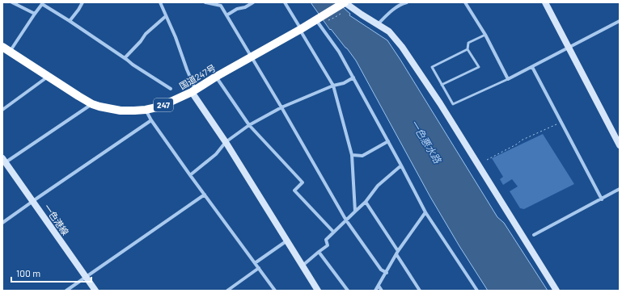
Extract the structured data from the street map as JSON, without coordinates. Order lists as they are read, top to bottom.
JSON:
{
  "streets": {
    "highway": ["国道247号", "247"],
    "street": ["一色港線"]
  },
  "water": ["一色悪水路"],
  "scale_bar": "100 m"
}
